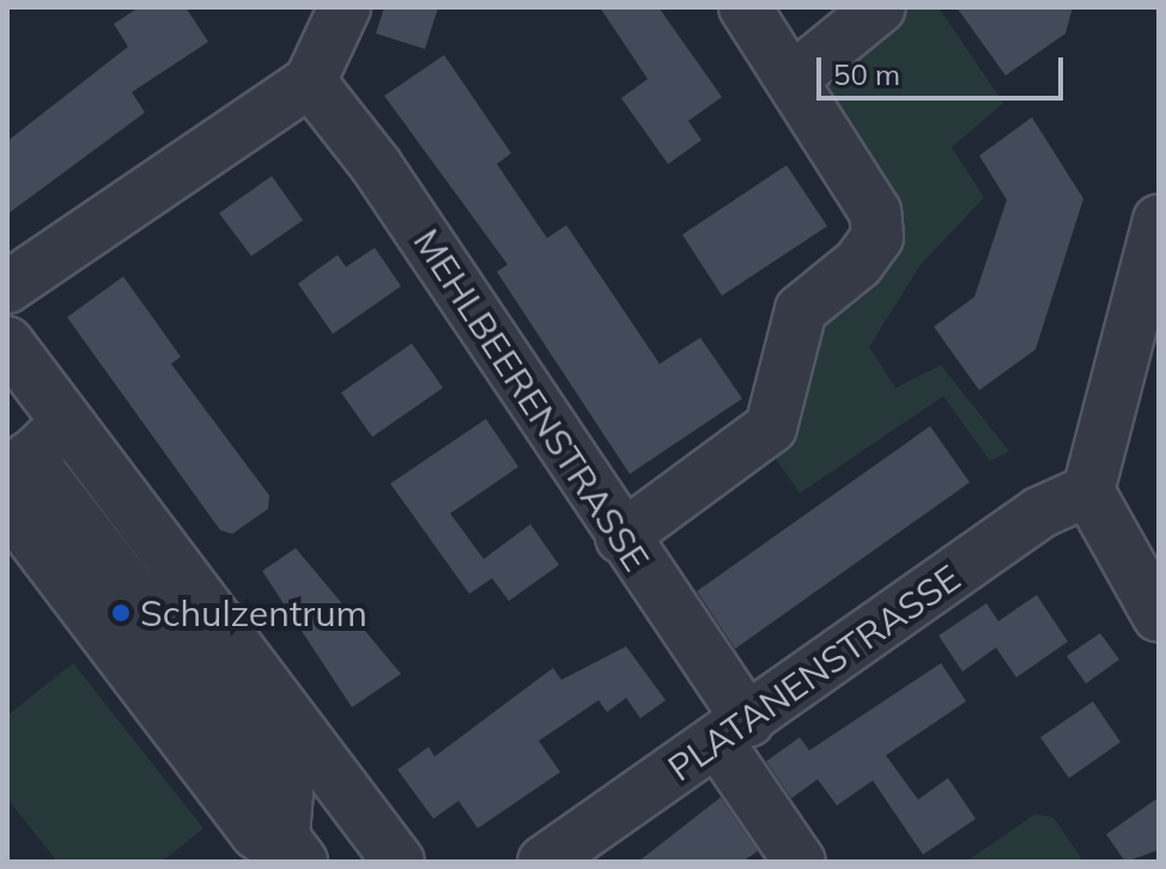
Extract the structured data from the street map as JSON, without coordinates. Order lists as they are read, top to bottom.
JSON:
{
  "streets": {
    "street": ["MEHLBEERENSTRASSE", "PLATANENSTRASSE"]
  },
  "crossings": [
    ["MEHLBEERENSTRASSE", "PLATANENSTRASSE"]
  ],
  "places": ["Schulzentrum"],
  "scale_bar": "50 m"
}
